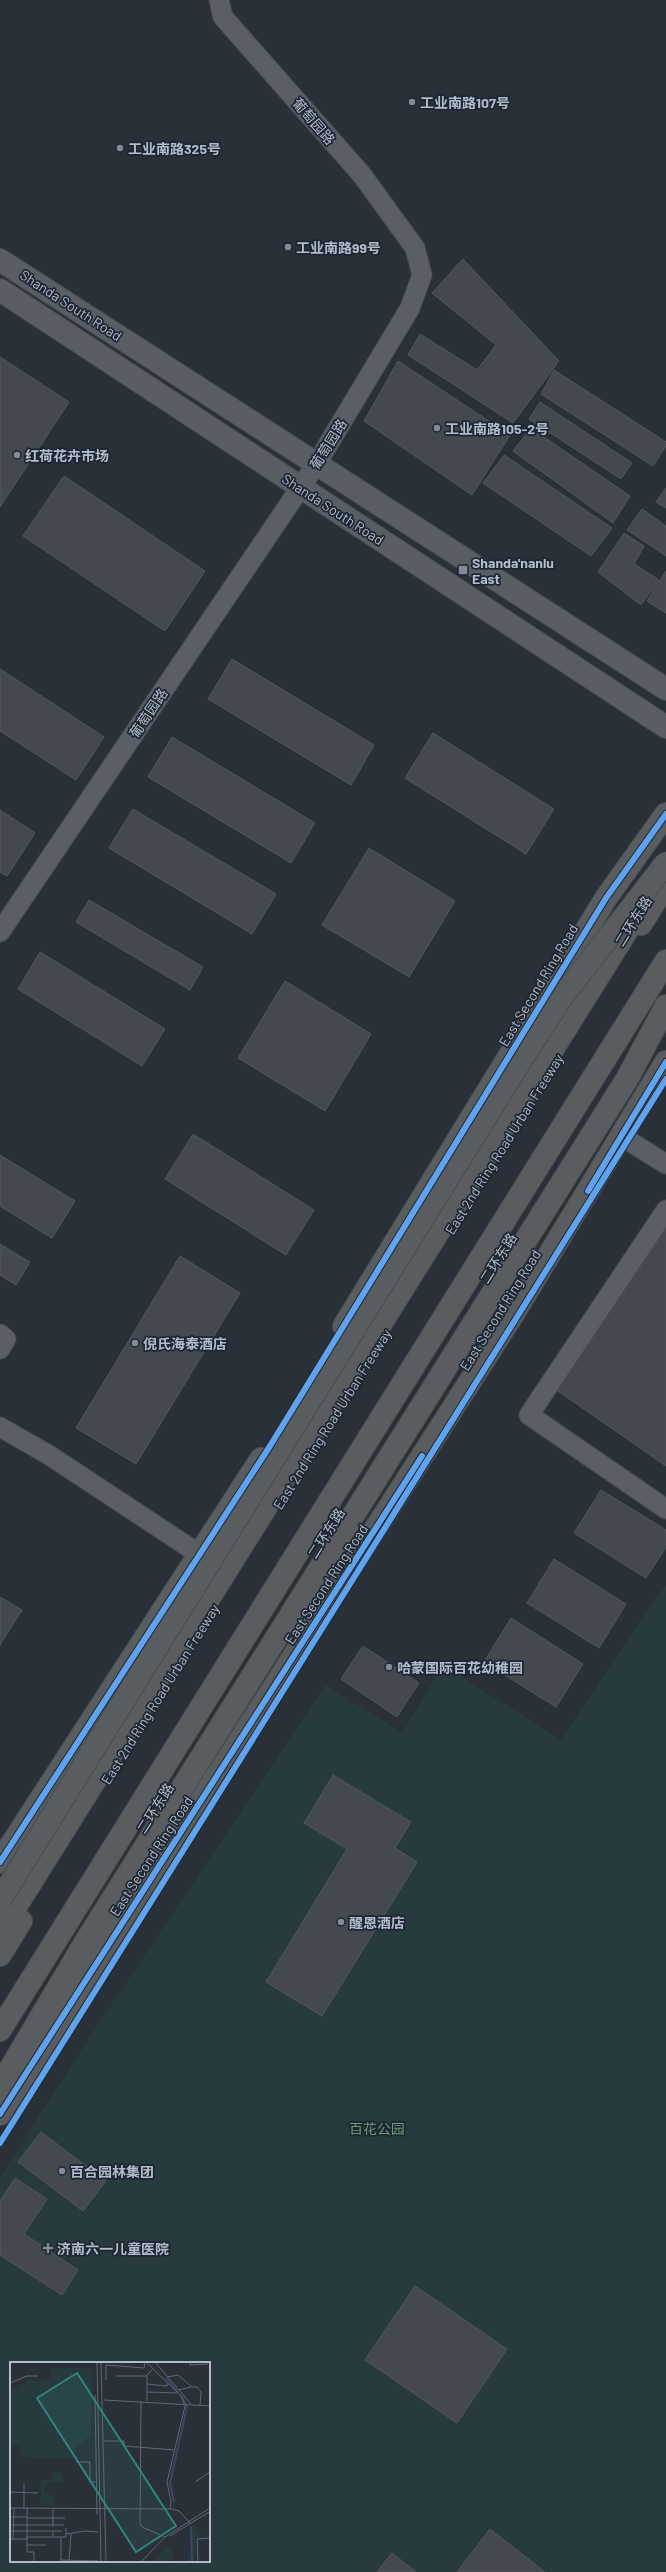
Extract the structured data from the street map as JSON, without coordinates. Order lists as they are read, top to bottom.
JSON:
{
  "streets": {
    "highway": ["二环东路", "East Second Ring Road", "East 2nd Ring Road Urban Freeway"],
    "main road": ["Shanda South Road"],
    "street": ["葡萄园路"]
  },
  "crossings": [
    ["葡萄园路", "Shanda South Road"],
    ["二环东路", "East Second Ring Road"]
  ],
  "parks": ["百花公园"],
  "places": {
    "other": [
      "工业南路107号",
      "工业南路325号",
      "工业南路99号",
      "工业南路105-2号",
      "红荷花卉市场",
      "倪氏海泰酒店",
      "哈蒙国际百花幼稚园",
      "醒恩酒店",
      "百合园林集团"
    ],
    "transit": ["Shanda'nanlu East"],
    "health": ["济南六一儿童医院"]
  }
}
